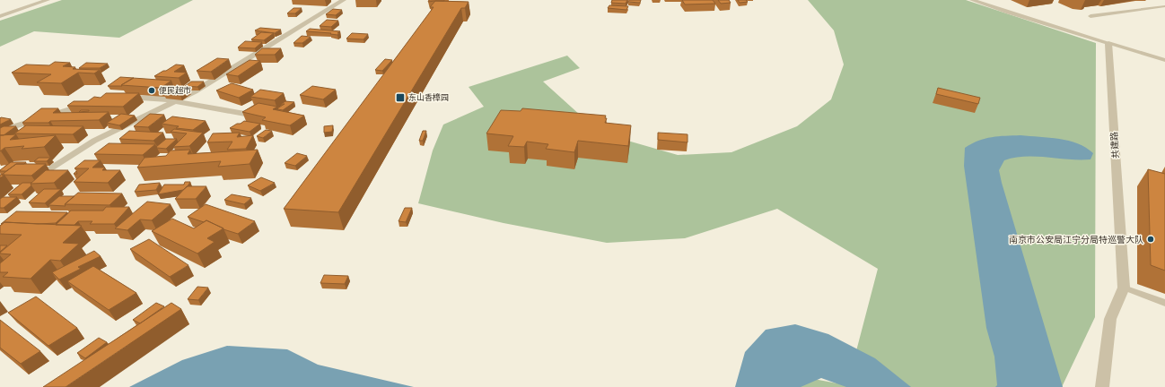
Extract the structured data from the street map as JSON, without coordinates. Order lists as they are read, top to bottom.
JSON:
{
  "streets": {
    "street": ["共建路"]
  },
  "places": {
    "other": ["便民超市", "南京市公安局江宁分局特巡警大队"],
    "transit": ["东山香樟园"]
  }
}
